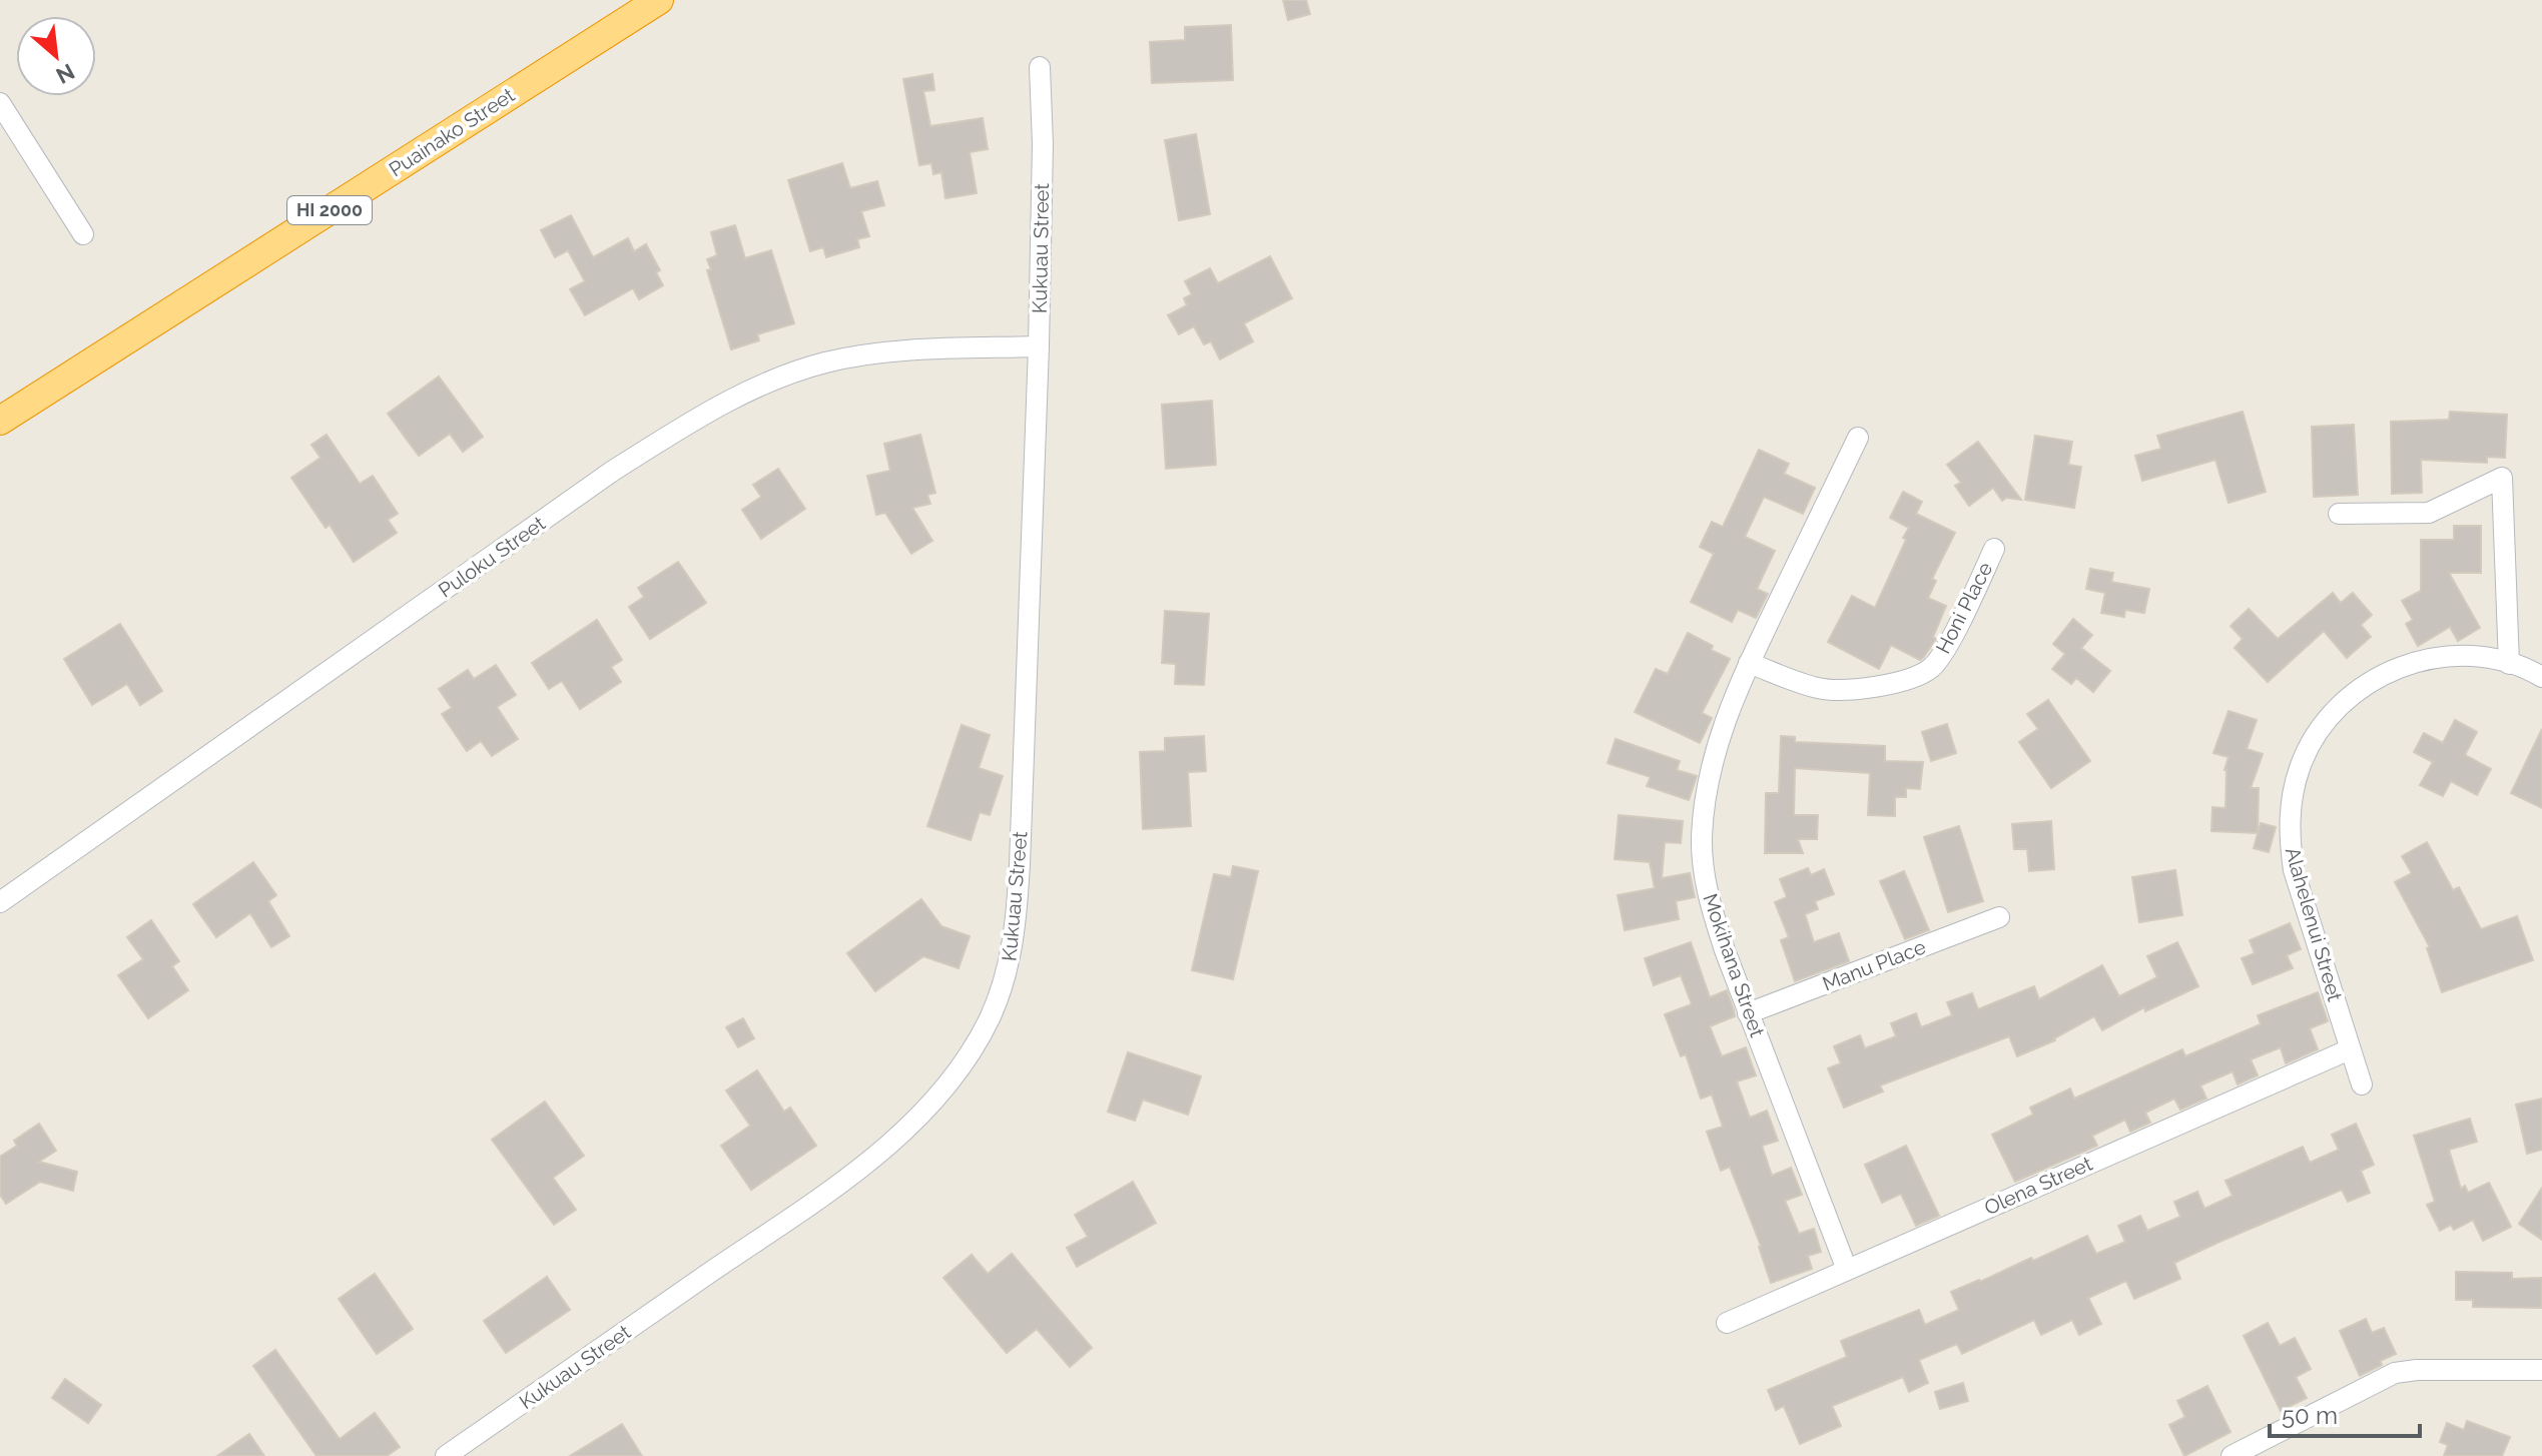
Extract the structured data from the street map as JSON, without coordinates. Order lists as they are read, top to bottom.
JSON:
{
  "streets": {
    "highway": ["Puainako Street", "HI 2000"],
    "street": [
      "Kukuau Street",
      "Puloku Street",
      "Honi Place",
      "Alahelenui Street",
      "Mokihana Street",
      "Manu Place",
      "Olena Street"
    ]
  },
  "crossings": [
    ["Kukuau Street", "Puloku Street"],
    ["Honi Place", "Mokihana Street"],
    ["Alahelenui Street", "Olena Street"],
    ["Mokihana Street", "Manu Place"],
    ["Mokihana Street", "Olena Street"]
  ],
  "scale_bar": "50 m",
  "north": "bottom right"
}
